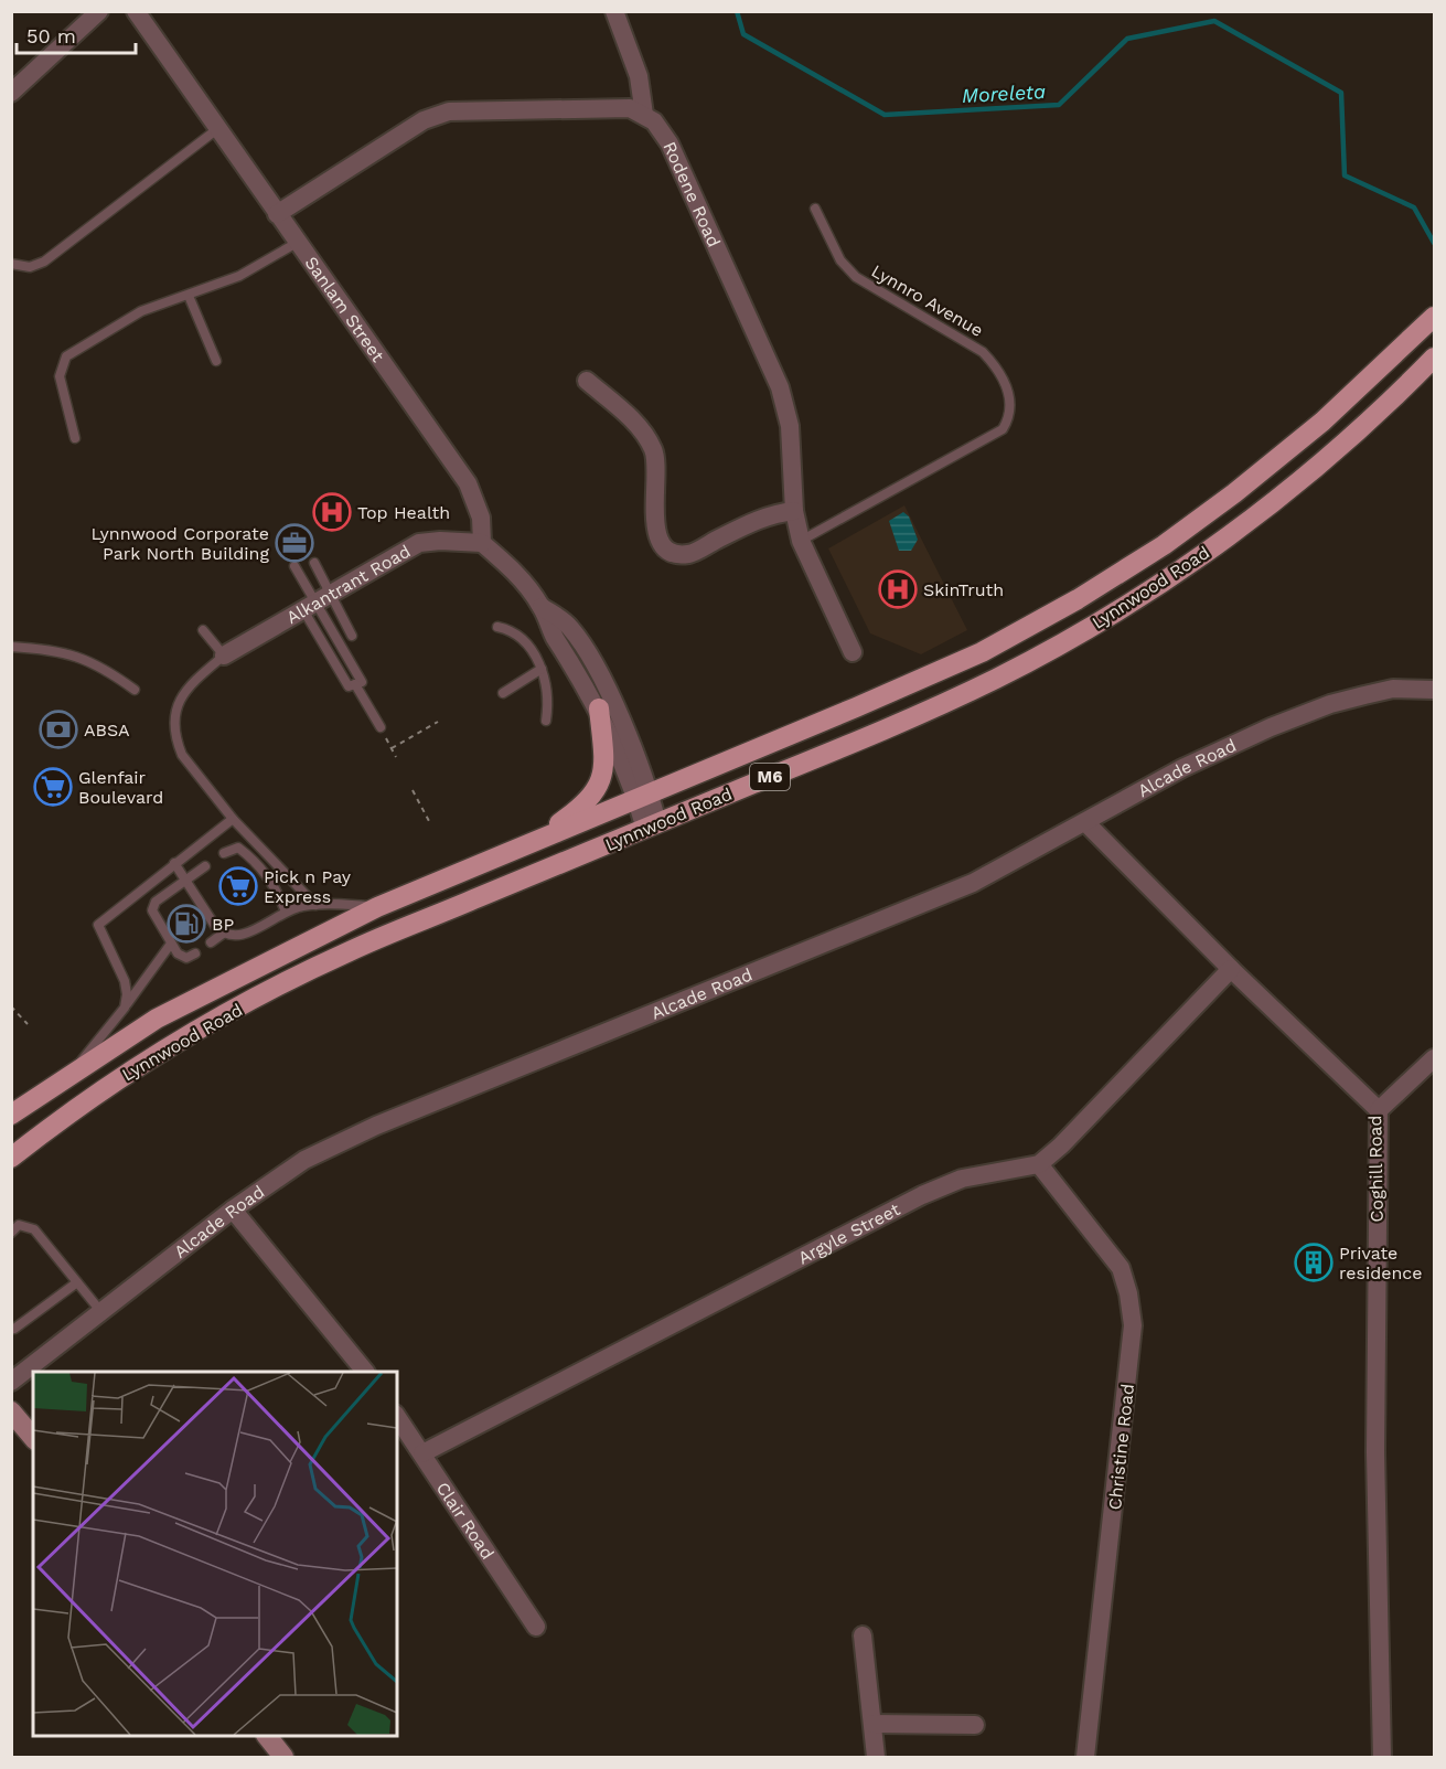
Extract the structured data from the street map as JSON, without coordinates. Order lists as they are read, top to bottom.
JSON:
{
  "streets": {
    "main road": ["Lynnwood Road", "M6"],
    "street": [
      "Rodene Road",
      "Sanlam Street",
      "Alkantrant Road",
      "Alcade Road",
      "Coghill Road",
      "Argyle Street",
      "Christine Road",
      "Clair Road"
    ],
    "lane": ["Lynnro Avenue"]
  },
  "crossings": [
    ["Rodene Road", "Lynnro Avenue"],
    ["Sanlam Street", "Alkantrant Road"],
    ["Alcade Road", "Coghill Road"],
    ["Argyle Street", "Christine Road"],
    ["Argyle Street", "Clair Road"]
  ],
  "water": ["Moreleta"],
  "places": {
    "hospital": ["Top Health", "SkinTruth"],
    "office": ["Lynnwood Corporate Park North Building"],
    "bank": ["ABSA"],
    "supermarket": ["Glenfair Boulevard", "Pick n Pay Express"],
    "fuel station": ["BP"],
    "building": ["Private residence"]
  },
  "scale_bar": "50 m"
}
